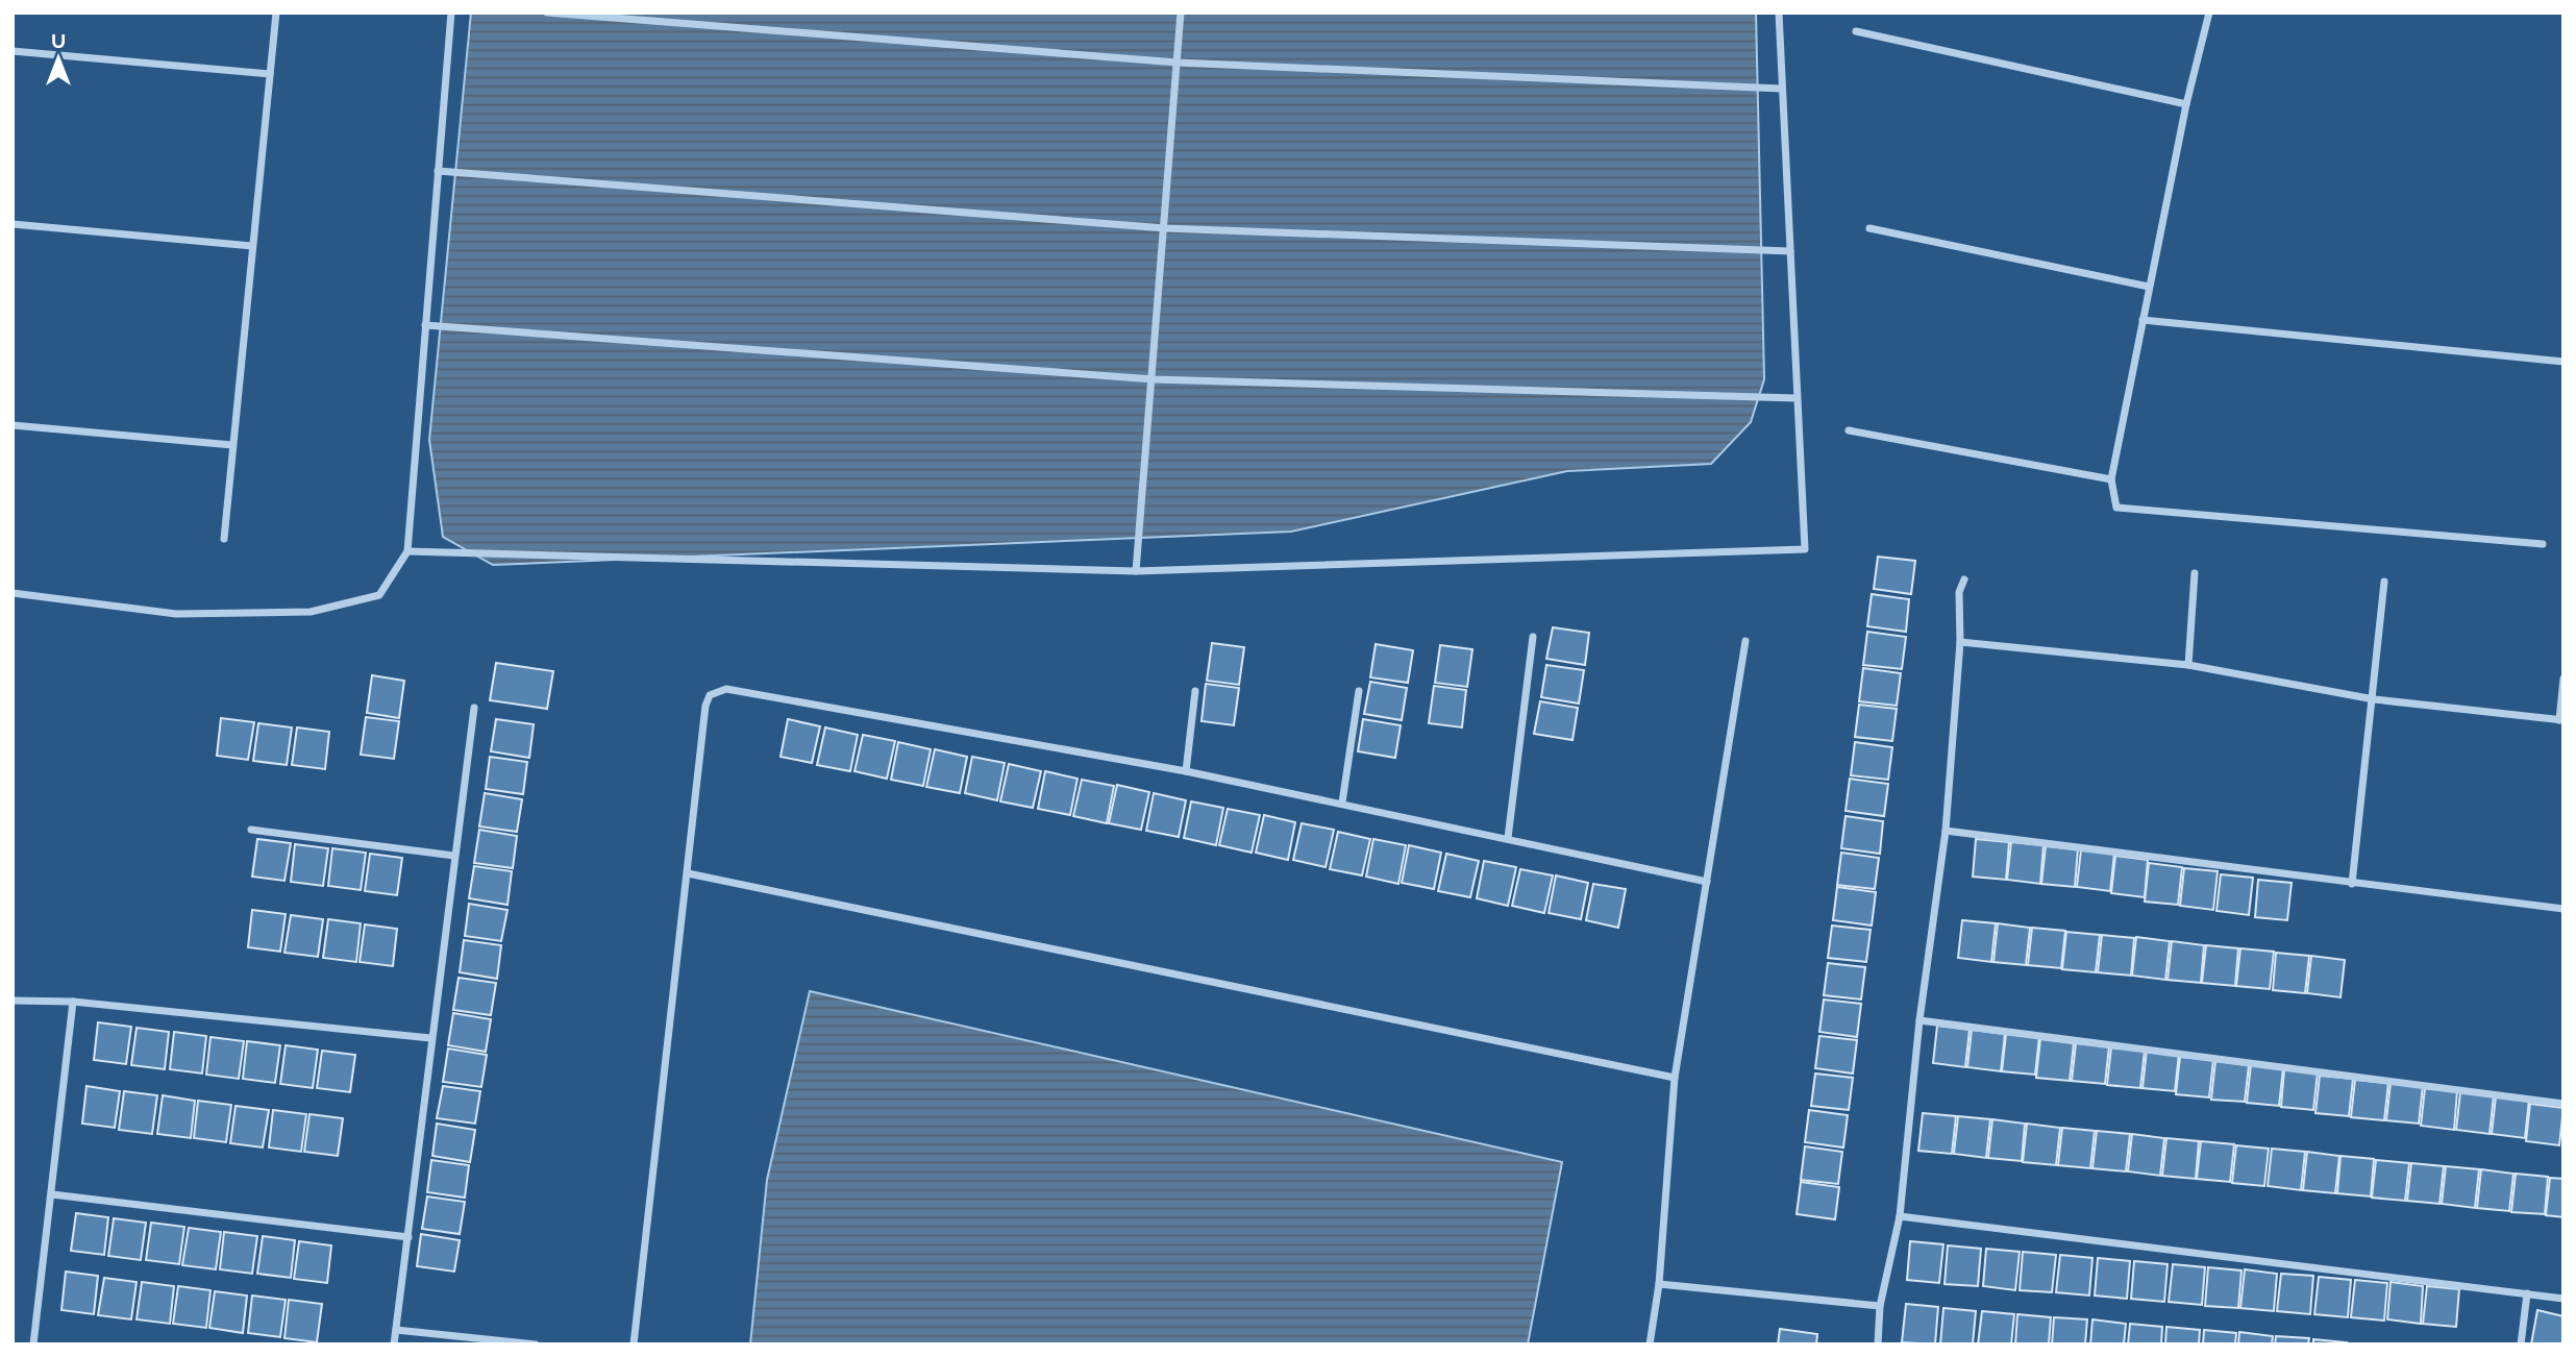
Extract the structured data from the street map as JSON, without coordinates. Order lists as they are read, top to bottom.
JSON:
{
  "north": "top"
}
